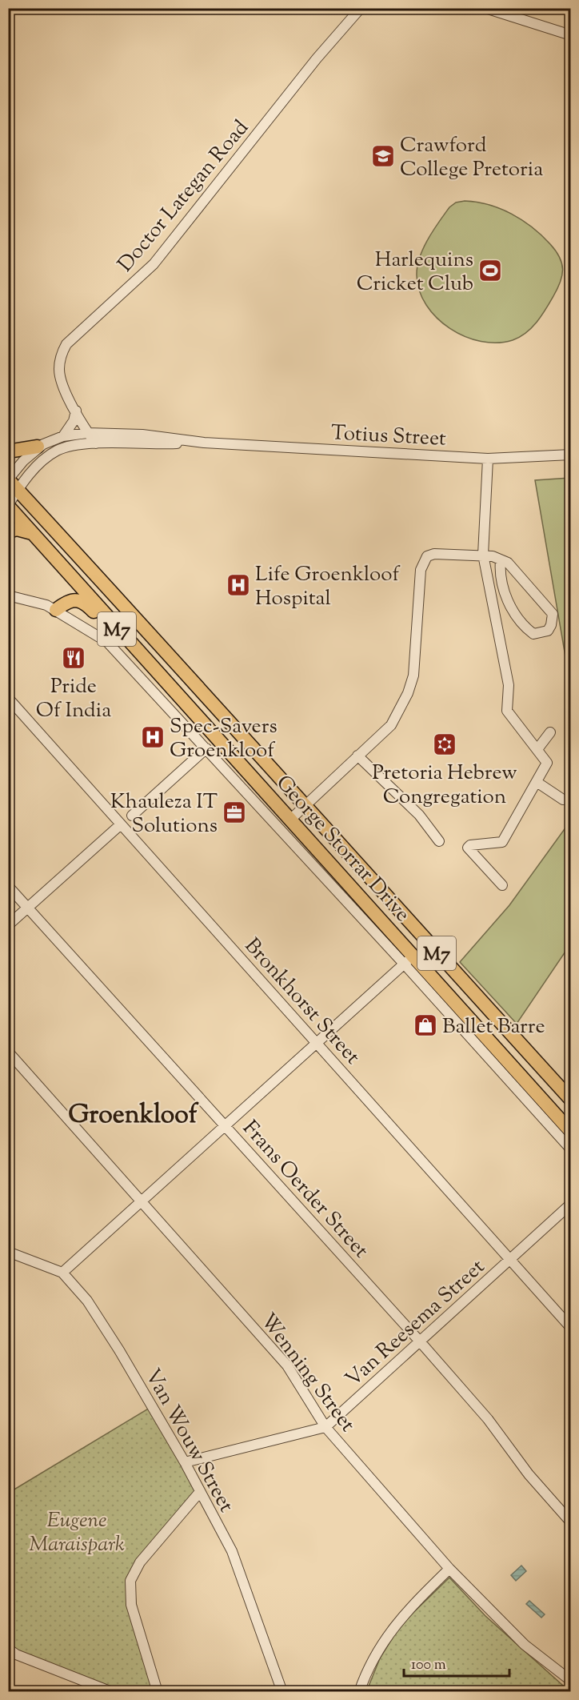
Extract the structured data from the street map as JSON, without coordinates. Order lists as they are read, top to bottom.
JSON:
{
  "streets": {
    "main road": ["M7", "George Storrar Drive"],
    "street": [
      "Doctor Lategan Road",
      "Totius Street",
      "Bronkhorst Street",
      "Frans Oerder Street",
      "Van Reesema Street",
      "Wenning Street",
      "Van Wouw Street"
    ]
  },
  "crossings": [
    ["Doctor Lategan Road", "Totius Street"],
    ["Totius Street", "George Storrar Drive"],
    ["Bronkhorst Street", "Van Reesema Street"],
    ["Frans Oerder Street", "Van Reesema Street"],
    ["Van Reesema Street", "Wenning Street"],
    ["Van Reesema Street", "Van Wouw Street"]
  ],
  "districts": ["Groenkloof"],
  "parks": ["Eugene Maraispark"],
  "places": {
    "school or university": ["Crawford College Pretoria"],
    "sports": ["Harlequins Cricket Club"],
    "hospital": ["Life Groenkloof Hospital", "Spec-Savers Groenkloof"],
    "restaurant": ["Pride Of India"],
    "synagogue": ["Pretoria Hebrew Congregation"],
    "office": ["Khauleza IT Solutions"],
    "shop": ["Ballet Barre"]
  },
  "scale_bar": "100 m"
}
